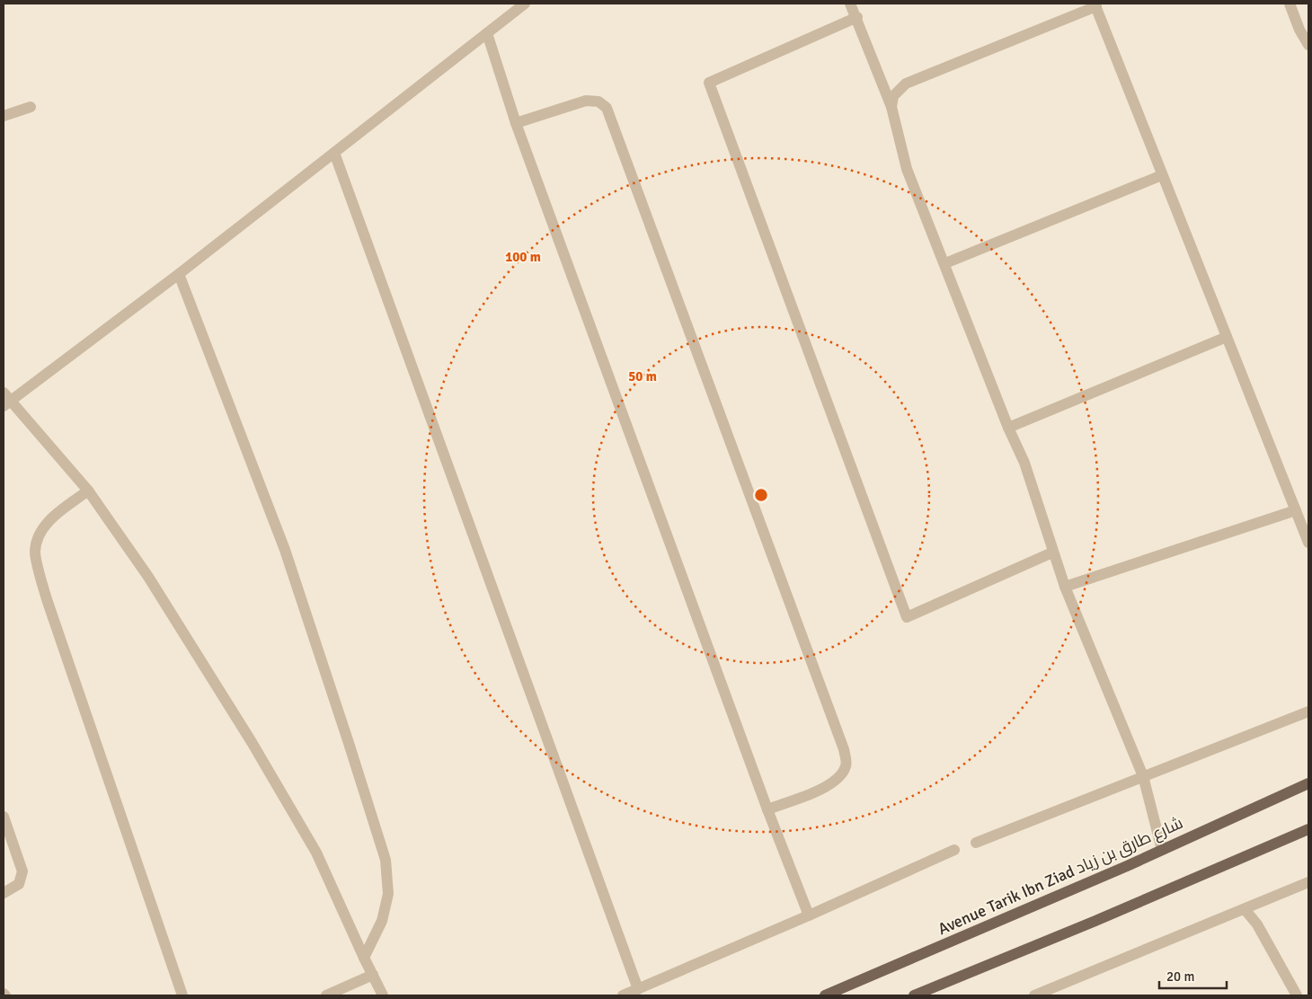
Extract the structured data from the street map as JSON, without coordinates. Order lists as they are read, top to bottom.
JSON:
{
  "streets": {
    "main road": ["Avenue Tarik Ibn Ziad شارع طارق بن زياد"]
  },
  "scale_bar": "20 m",
  "rings": ["100 m", "50 m"]
}
